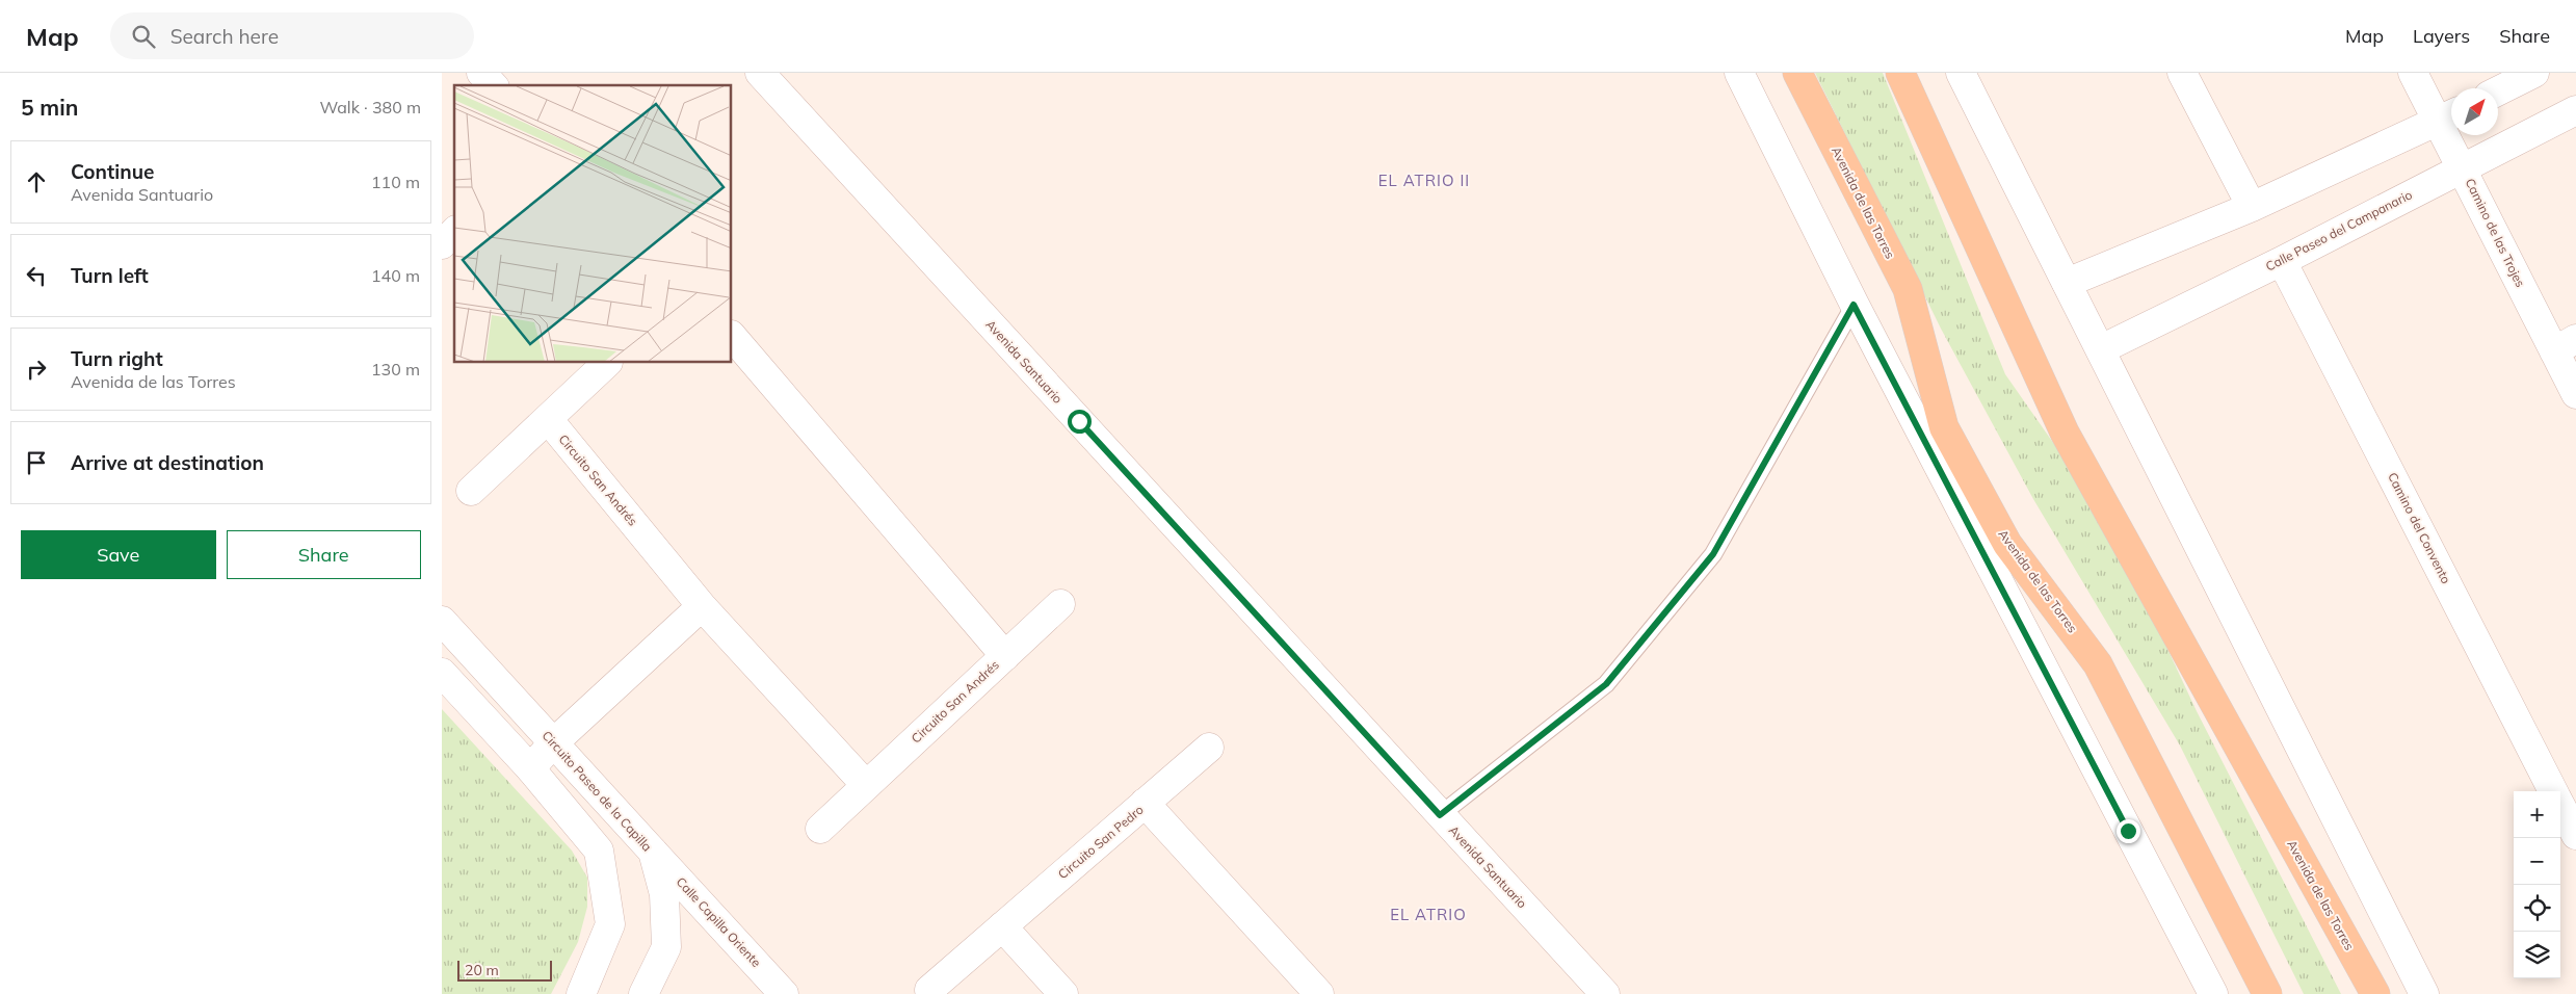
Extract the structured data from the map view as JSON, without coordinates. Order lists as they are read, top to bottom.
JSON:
{
  "streets": {
    "main road": ["Avenida de las Torres"],
    "street": [
      "Calle Paseo del Campanario",
      "Camino de las Trojes",
      "Avenida Santuario",
      "Circuito San Andrés",
      "Camino del Convento",
      "Circuito Paseo de la Capilla",
      "Circuito San Pedro",
      "Calle Capilla Oriente"
    ]
  },
  "crossings": [
    ["Calle Paseo del Campanario", "Camino de las Trojes"],
    ["Calle Paseo del Campanario", "Camino del Convento"],
    ["Circuito Paseo de la Capilla", "Calle Capilla Oriente"]
  ],
  "districts": ["EL ATRIO II", "EL ATRIO"],
  "scale_bar": "20 m",
  "north": "top right",
  "page": {
    "header": "Map",
    "search": "Search here",
    "nav": ["Map", "Layers", "Share"],
    "heading": ["5 min", "Walk · 380 m"],
    "list": [
      ["Continue", "Avenida Santuario", "110 m"],
      ["Turn left", "140 m"],
      ["Turn right", "Avenida de las Torres", "130 m"],
      "Arrive at destination"
    ],
    "buttons": ["Save", "Share"],
    "map_buttons": ["+", "−"],
    "scale": "20 m"
  }
}
